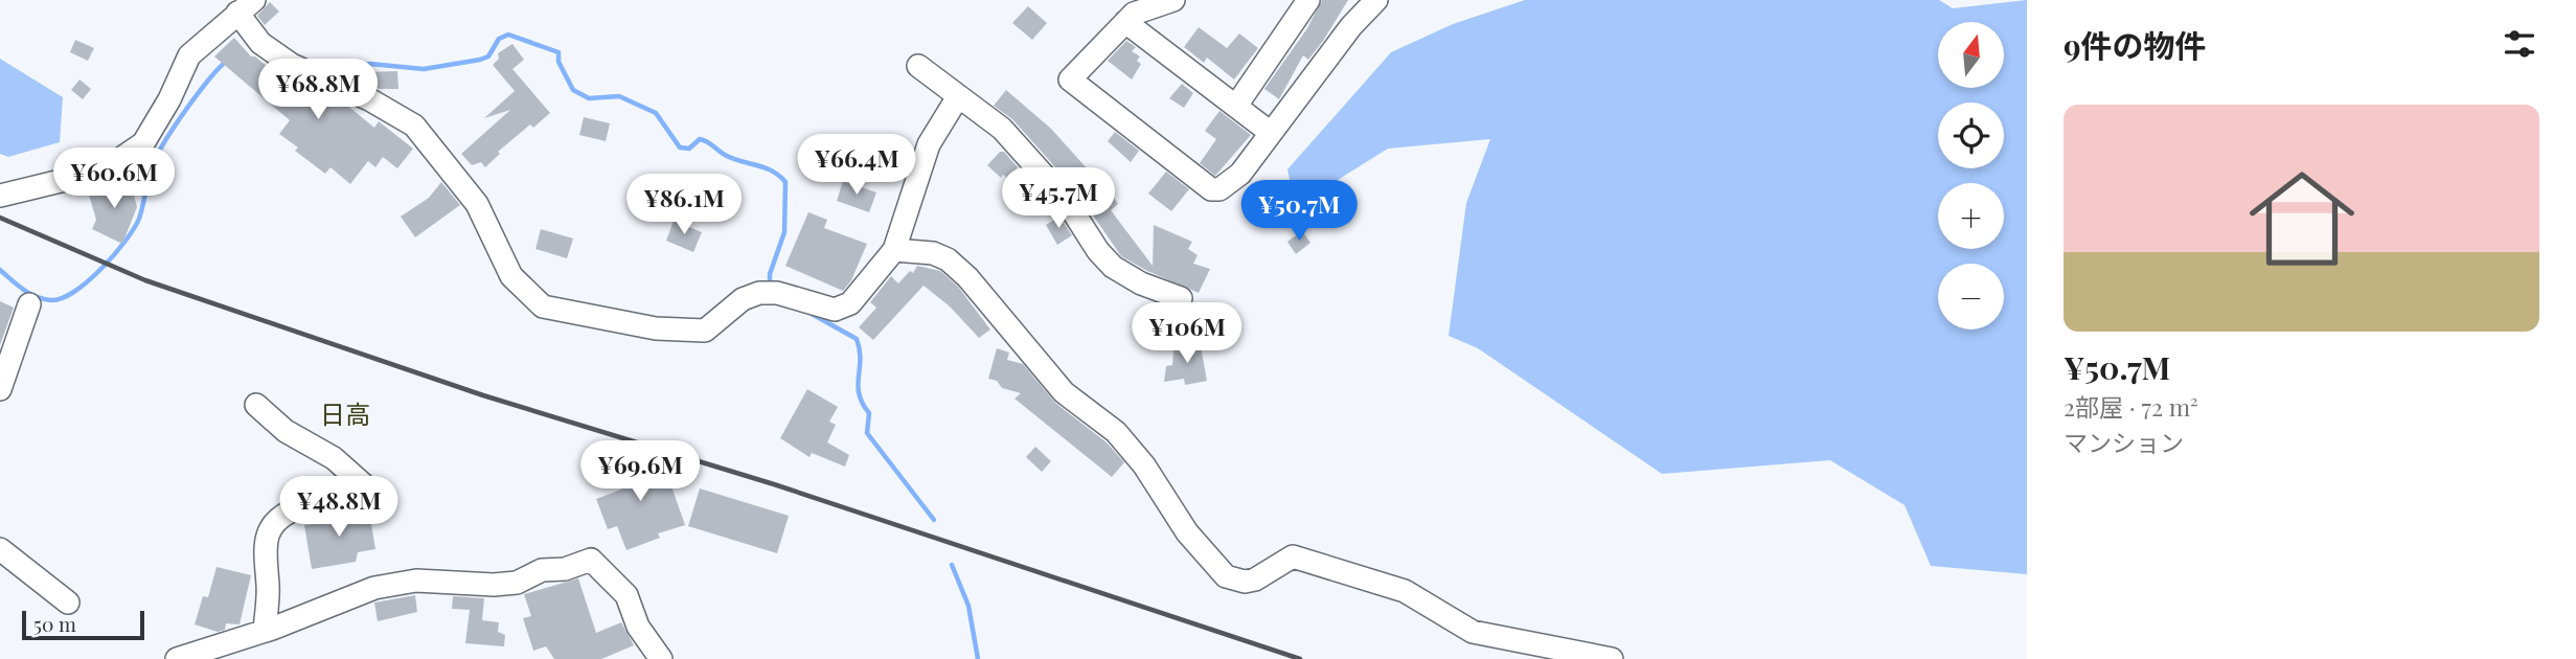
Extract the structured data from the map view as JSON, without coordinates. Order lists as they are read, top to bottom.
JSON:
{
  "districts": ["日高"],
  "scale_bar": "50 m",
  "north": "top",
  "page": {
    "heading": "9件の物件",
    "map_buttons": ["+", "−"],
    "price": [
      "¥68.8M",
      "¥66.4M",
      "¥60.6M",
      "¥45.7M",
      "¥86.1M",
      "¥50.7M",
      "¥106M",
      "¥69.6M",
      "¥48.8M"
    ],
    "list": [
      {
        "name": "¥50.7M",
        "note": "2部屋 · 72 m² · マンション"
      }
    ],
    "scale": "50 m"
  }
}
